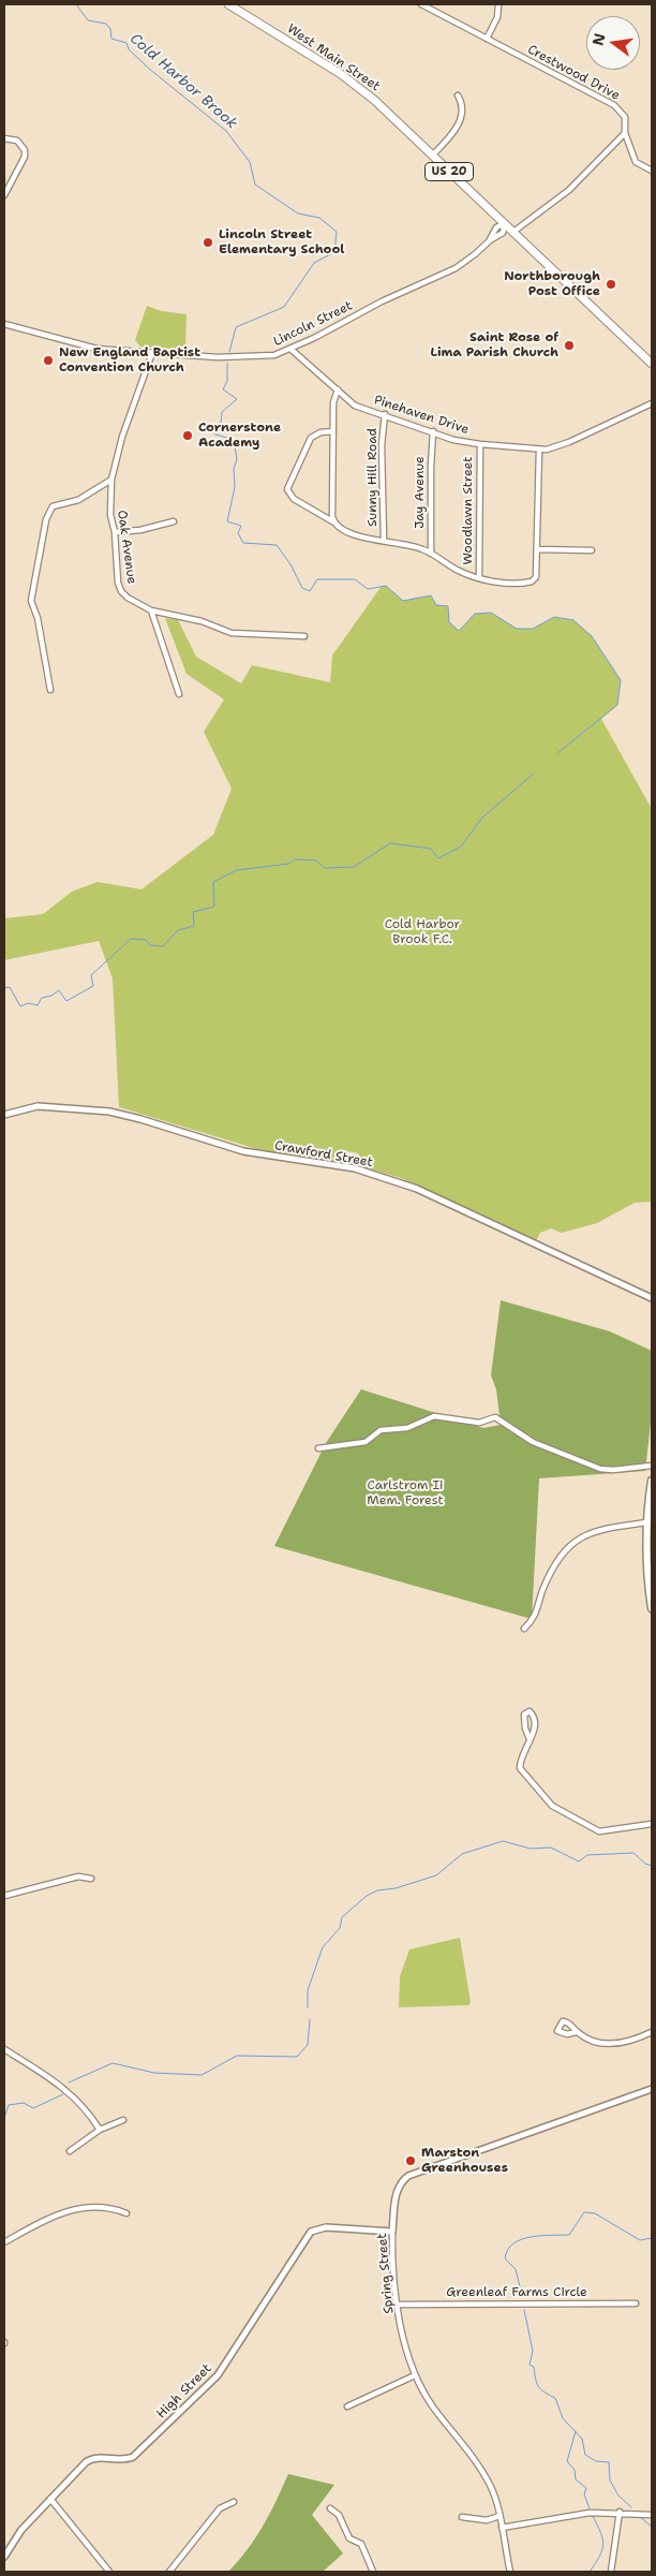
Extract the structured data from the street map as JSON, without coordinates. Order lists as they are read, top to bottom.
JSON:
{
  "streets": {
    "main road": ["West Main Street", "US 20"],
    "street": [
      "Crestwood Drive",
      "Lincoln Street",
      "Pinehaven Drive",
      "Sunny Hill Road",
      "Jay Avenue",
      "Woodlawn Street",
      "Oak Avenue",
      "Crawford Street",
      "Spring Street",
      "Greenleaf Farms Circle",
      "High Street"
    ]
  },
  "crossings": [
    ["West Main Street", "Lincoln Street"],
    ["Lincoln Street", "Pinehaven Drive"],
    ["Lincoln Street", "Oak Avenue"],
    ["Pinehaven Drive", "Sunny Hill Road"],
    ["Pinehaven Drive", "Jay Avenue"],
    ["Pinehaven Drive", "Woodlawn Street"],
    ["Spring Street", "Greenleaf Farms Circle"],
    ["Spring Street", "High Street"]
  ],
  "water": ["Cold Harbor Brook"],
  "parks": ["Cold Harbor Brook F.C.", "Carlstrom Ii Mem. Forest"],
  "places": [
    "Lincoln Street Elementary School",
    "Northborough Post Office",
    "Saint Rose of Lima Parish Church",
    "New England Baptist Convention Church",
    "Cornerstone Academy",
    "Marston Greenhouses"
  ],
  "north": "left"
}
